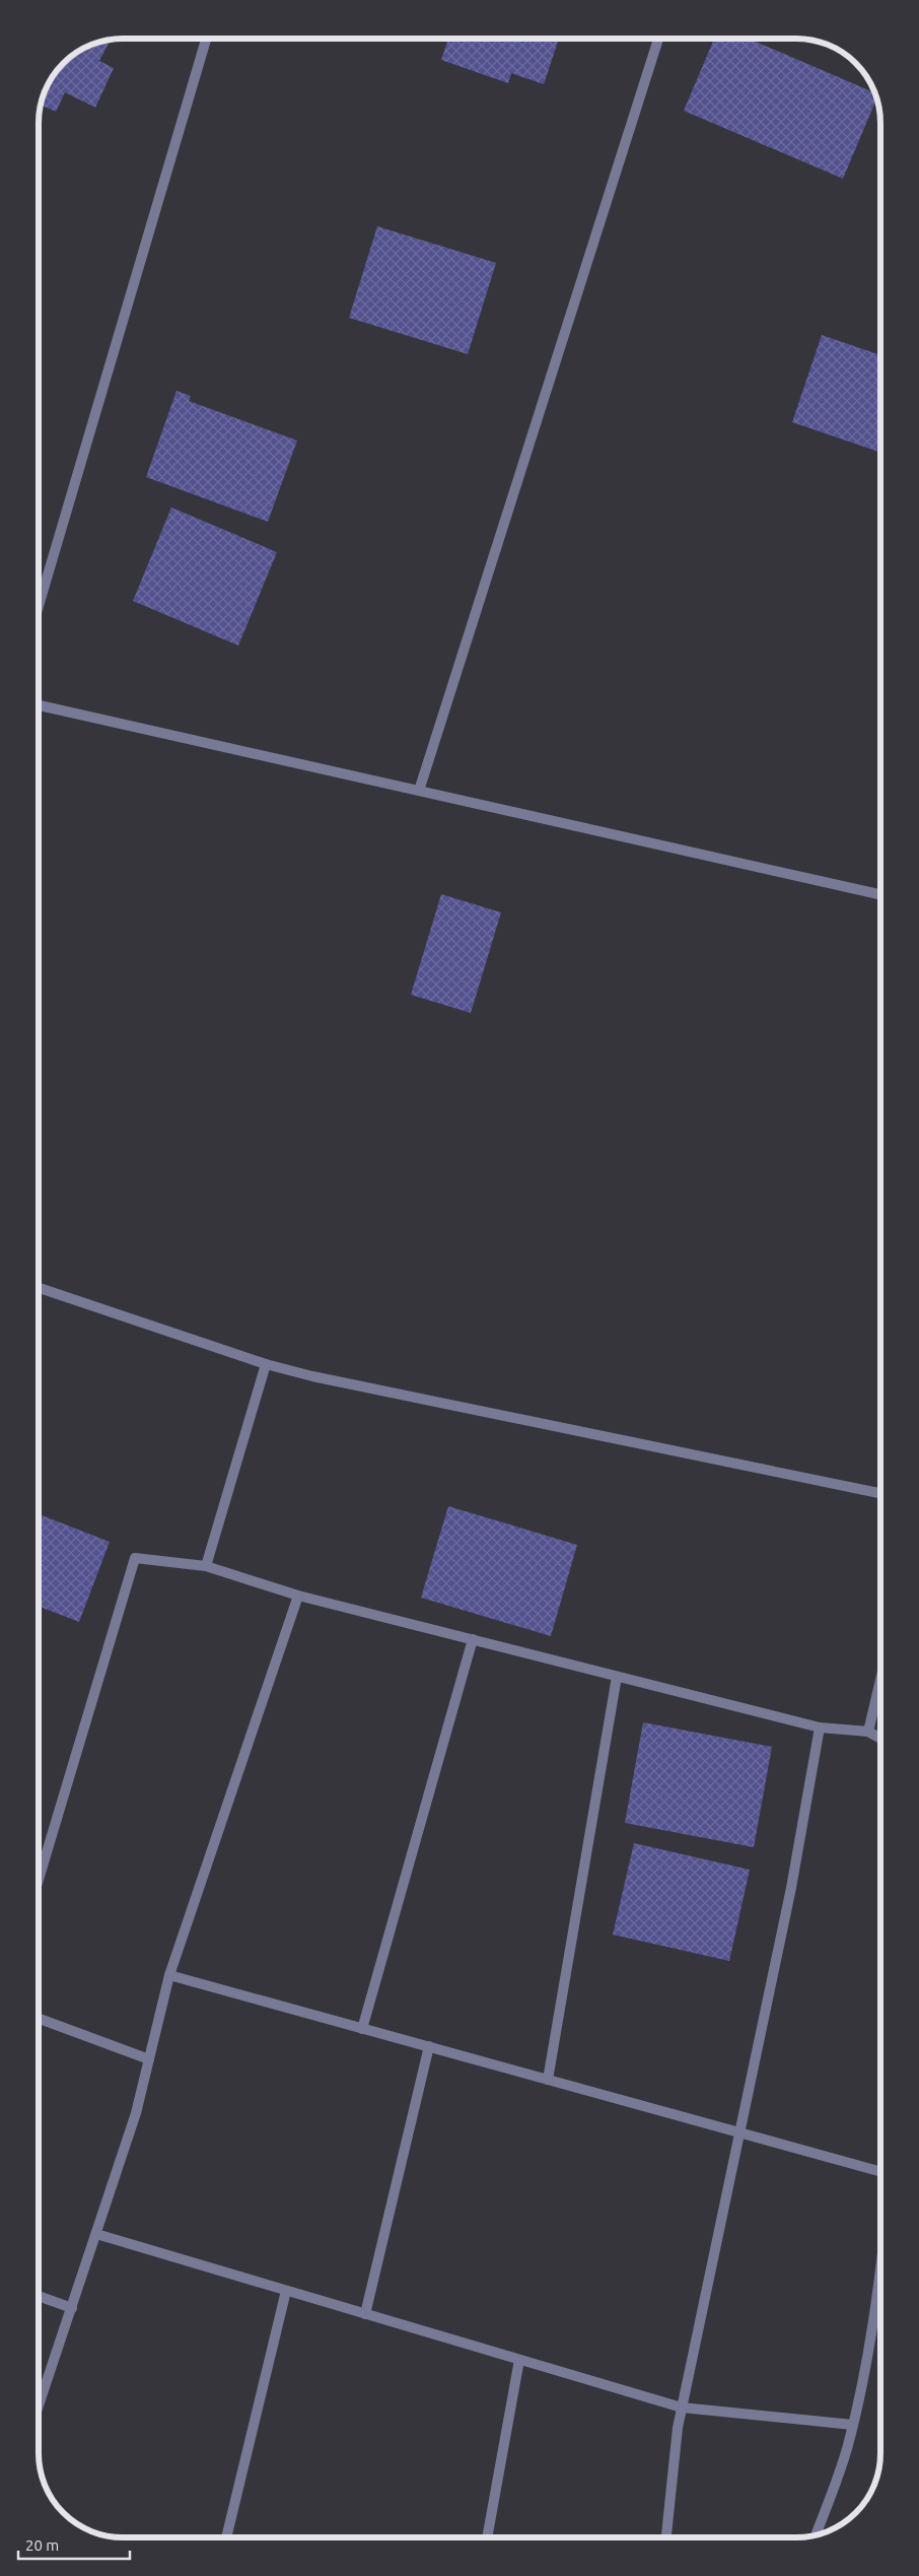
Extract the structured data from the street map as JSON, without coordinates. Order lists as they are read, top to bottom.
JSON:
{
  "scale_bar": "20 m"
}
